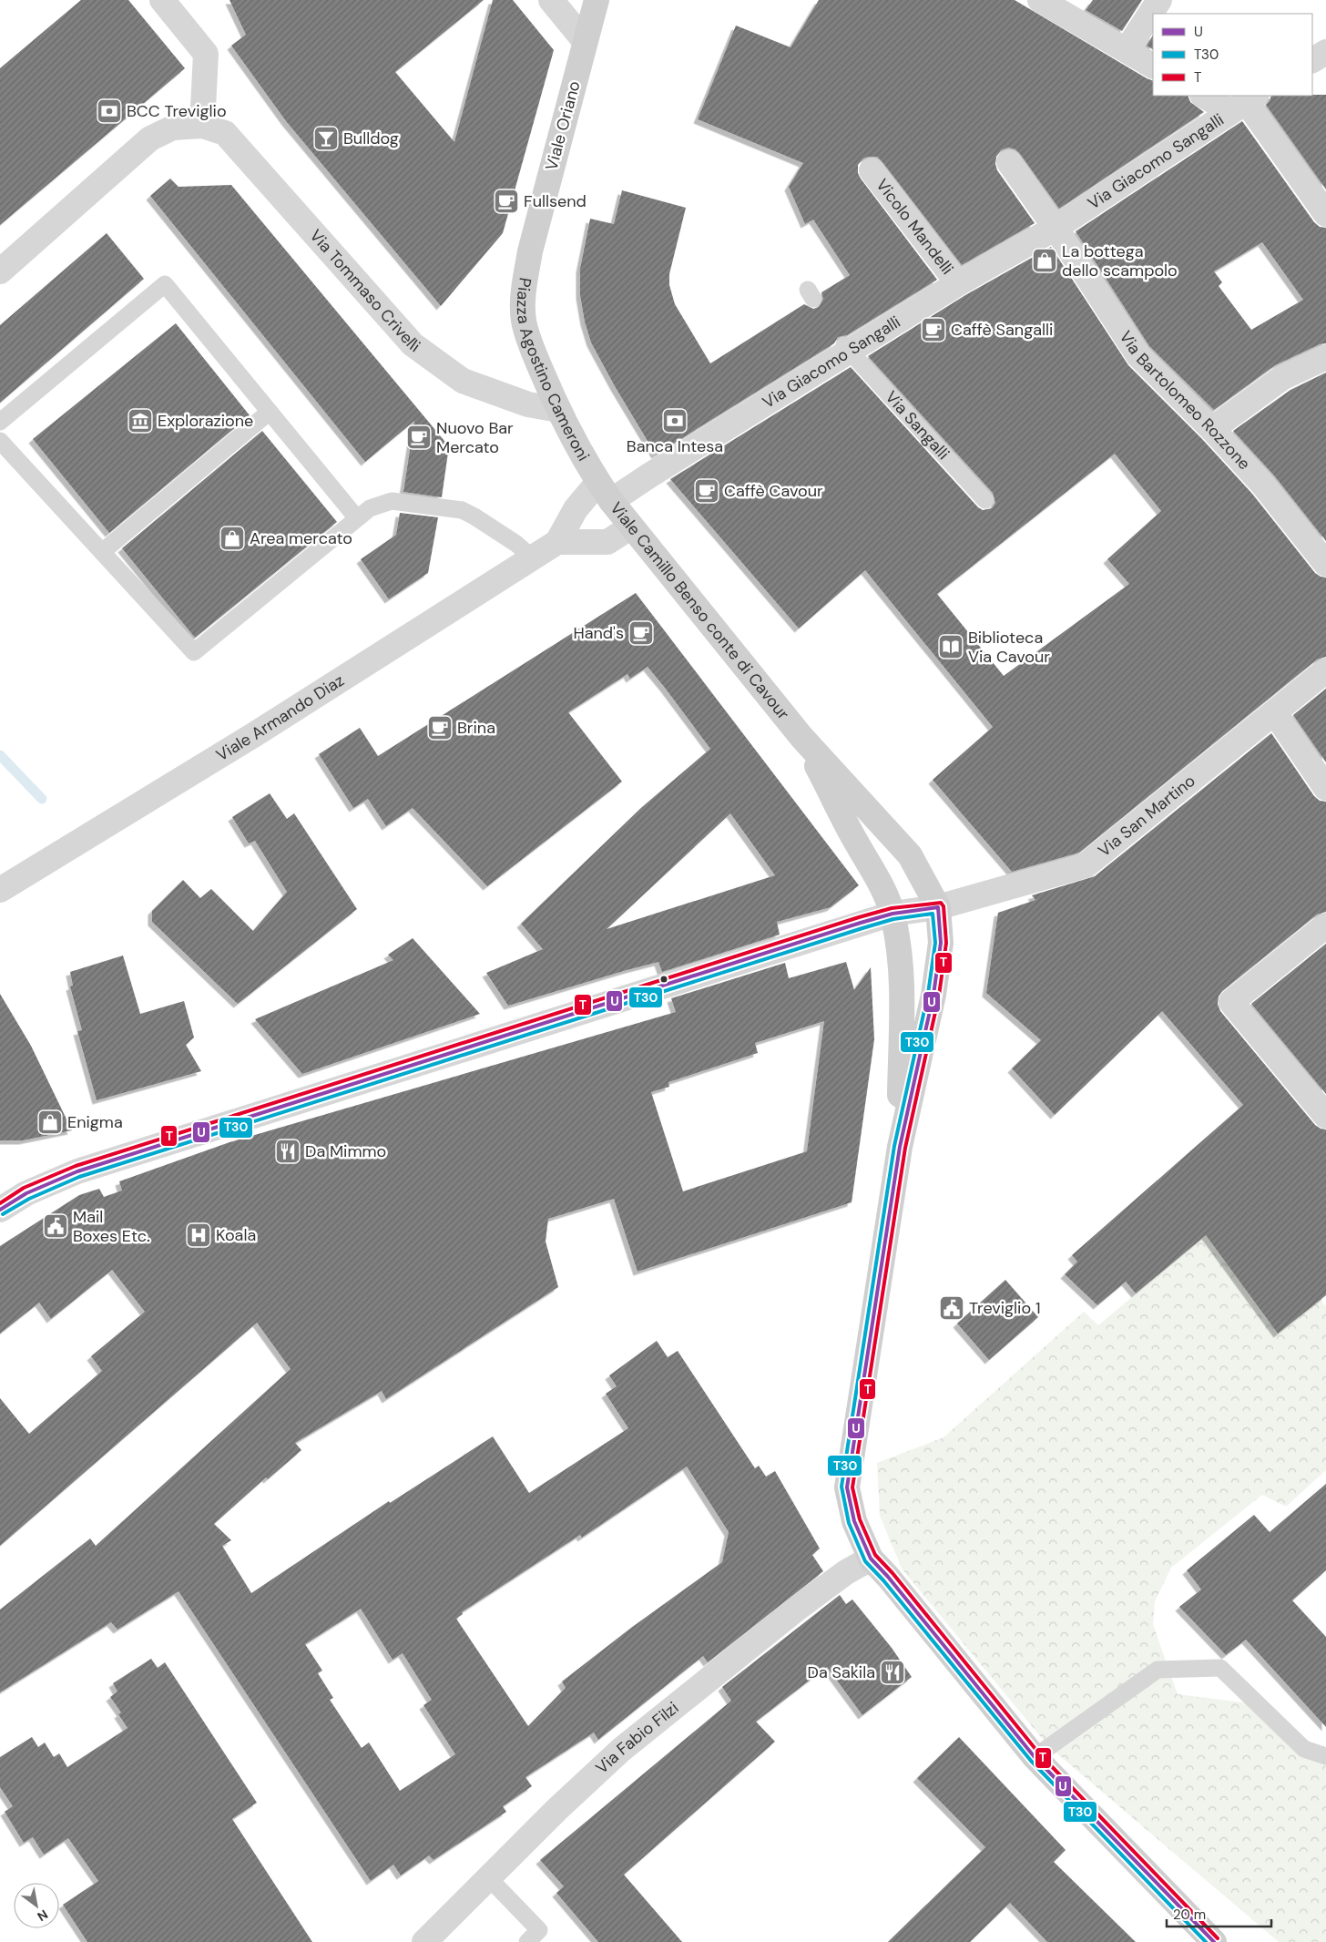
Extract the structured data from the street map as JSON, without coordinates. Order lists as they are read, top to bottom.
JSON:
{
  "streets": {
    "street": [
      "Viale Oriano",
      "Via Giacomo Sangalli",
      "Vicolo Mandelli",
      "Via Tommaso Crivelli",
      "Piazza Agostino Cameroni",
      "Via Bartolomeo Rozzone",
      "Viale Camillo Benso conte di Cavour",
      "Viale Armando Diaz",
      "Via San Martino",
      "Via Fabio Filzi"
    ],
    "lane": ["Via Sangalli"]
  },
  "crossings": [
    ["Viale Oriano", "Piazza Agostino Cameroni"],
    ["Via Giacomo Sangalli", "Vicolo Mandelli"],
    ["Via Giacomo Sangalli", "Piazza Agostino Cameroni"],
    ["Via Giacomo Sangalli", "Via Bartolomeo Rozzone"],
    ["Via Giacomo Sangalli", "Via Sangalli"],
    ["Via Giacomo Sangalli", "Viale Camillo Benso conte di Cavour"],
    ["Via Giacomo Sangalli", "Viale Armando Diaz"],
    ["Via Tommaso Crivelli", "Piazza Agostino Cameroni"],
    ["Piazza Agostino Cameroni", "Viale Camillo Benso conte di Cavour"],
    ["Piazza Agostino Cameroni", "Viale Armando Diaz"],
    ["Viale Camillo Benso conte di Cavour", "Viale Armando Diaz"],
    ["Viale Camillo Benso conte di Cavour", "Via San Martino"]
  ],
  "places": {
    "bank": ["BCC Treviglio", "Banca Intesa"],
    "bar": ["Bulldog"],
    "cafe": [
      "Fullsend",
      "Caffè Sangalli",
      "Nuovo Bar Mercato",
      "Caffè Cavour",
      "Hand's",
      "Brina"
    ],
    "shop": ["La bottega dello scampolo", "Area mercato", "Enigma"],
    "museum": ["Explorazione"],
    "library": ["Biblioteca Via Cavour"],
    "restaurant": ["Da Mimmo", "Da Sakila"],
    "public building": ["Mail Boxes Etc.", "Treviglio 1"],
    "hospital": ["Koala"]
  },
  "lines": ["transit line T", "transit line U", "transit line T30"],
  "legend": ["U", "T30", "T"],
  "scale_bar": "20 m",
  "north": "bottom right"
}
